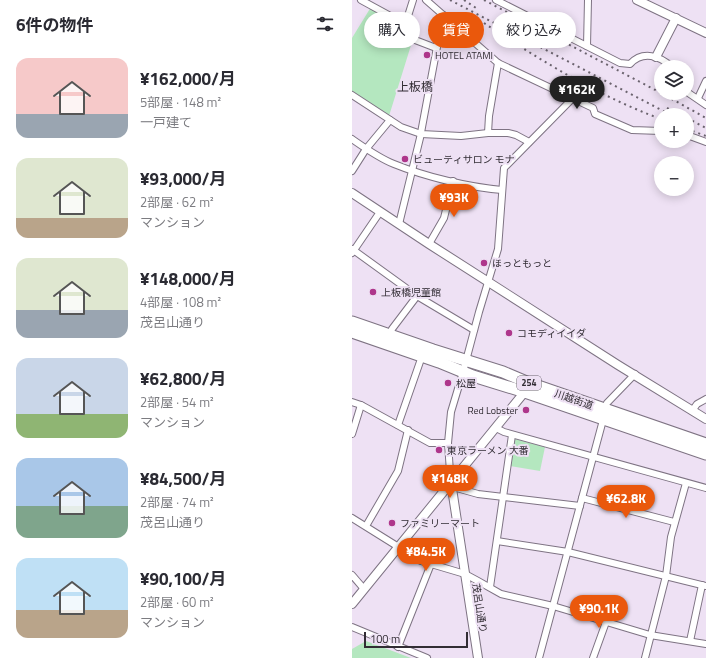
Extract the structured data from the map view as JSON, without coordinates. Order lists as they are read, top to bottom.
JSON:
{
  "streets": {
    "highway": ["254", "川越街道"],
    "street": ["茂呂山通り"]
  },
  "crossings": [
    ["川越街道", "茂呂山通り"]
  ],
  "districts": ["上板橋"],
  "places": [
    "HOTEL ATAMI",
    "ビューティサロン モナ",
    "ほっともっと",
    "上板橋児童館",
    "コモディイイダ",
    "松屋",
    "Red Lobster",
    "東京ラーメン 大番",
    "ファミリーマート"
  ],
  "scale_bar": "100 m",
  "page": {
    "heading": "6件の物件",
    "chip": ["購入", "賃貸", "絞り込み"],
    "list": [
      {
        "name": "¥162,000/月",
        "note": "5部屋 · 148 m² · 一戸建て"
      },
      {
        "name": "¥93,000/月",
        "note": "2部屋 · 62 m² · マンション"
      },
      {
        "name": "¥148,000/月",
        "note": "4部屋 · 108 m² · 茂呂山通り"
      },
      {
        "name": "¥62,800/月",
        "note": "2部屋 · 54 m² · マンション"
      },
      {
        "name": "¥84,500/月",
        "note": "2部屋 · 74 m² · 茂呂山通り"
      },
      {
        "name": "¥90,100/月",
        "note": "2部屋 · 60 m² · マンション"
      }
    ],
    "map_buttons": ["+", "−"],
    "price": [
      "¥162K",
      "¥93K",
      "¥148K",
      "¥62.8K",
      "¥84.5K",
      "¥90.1K"
    ],
    "scale": "100 m"
  }
}
